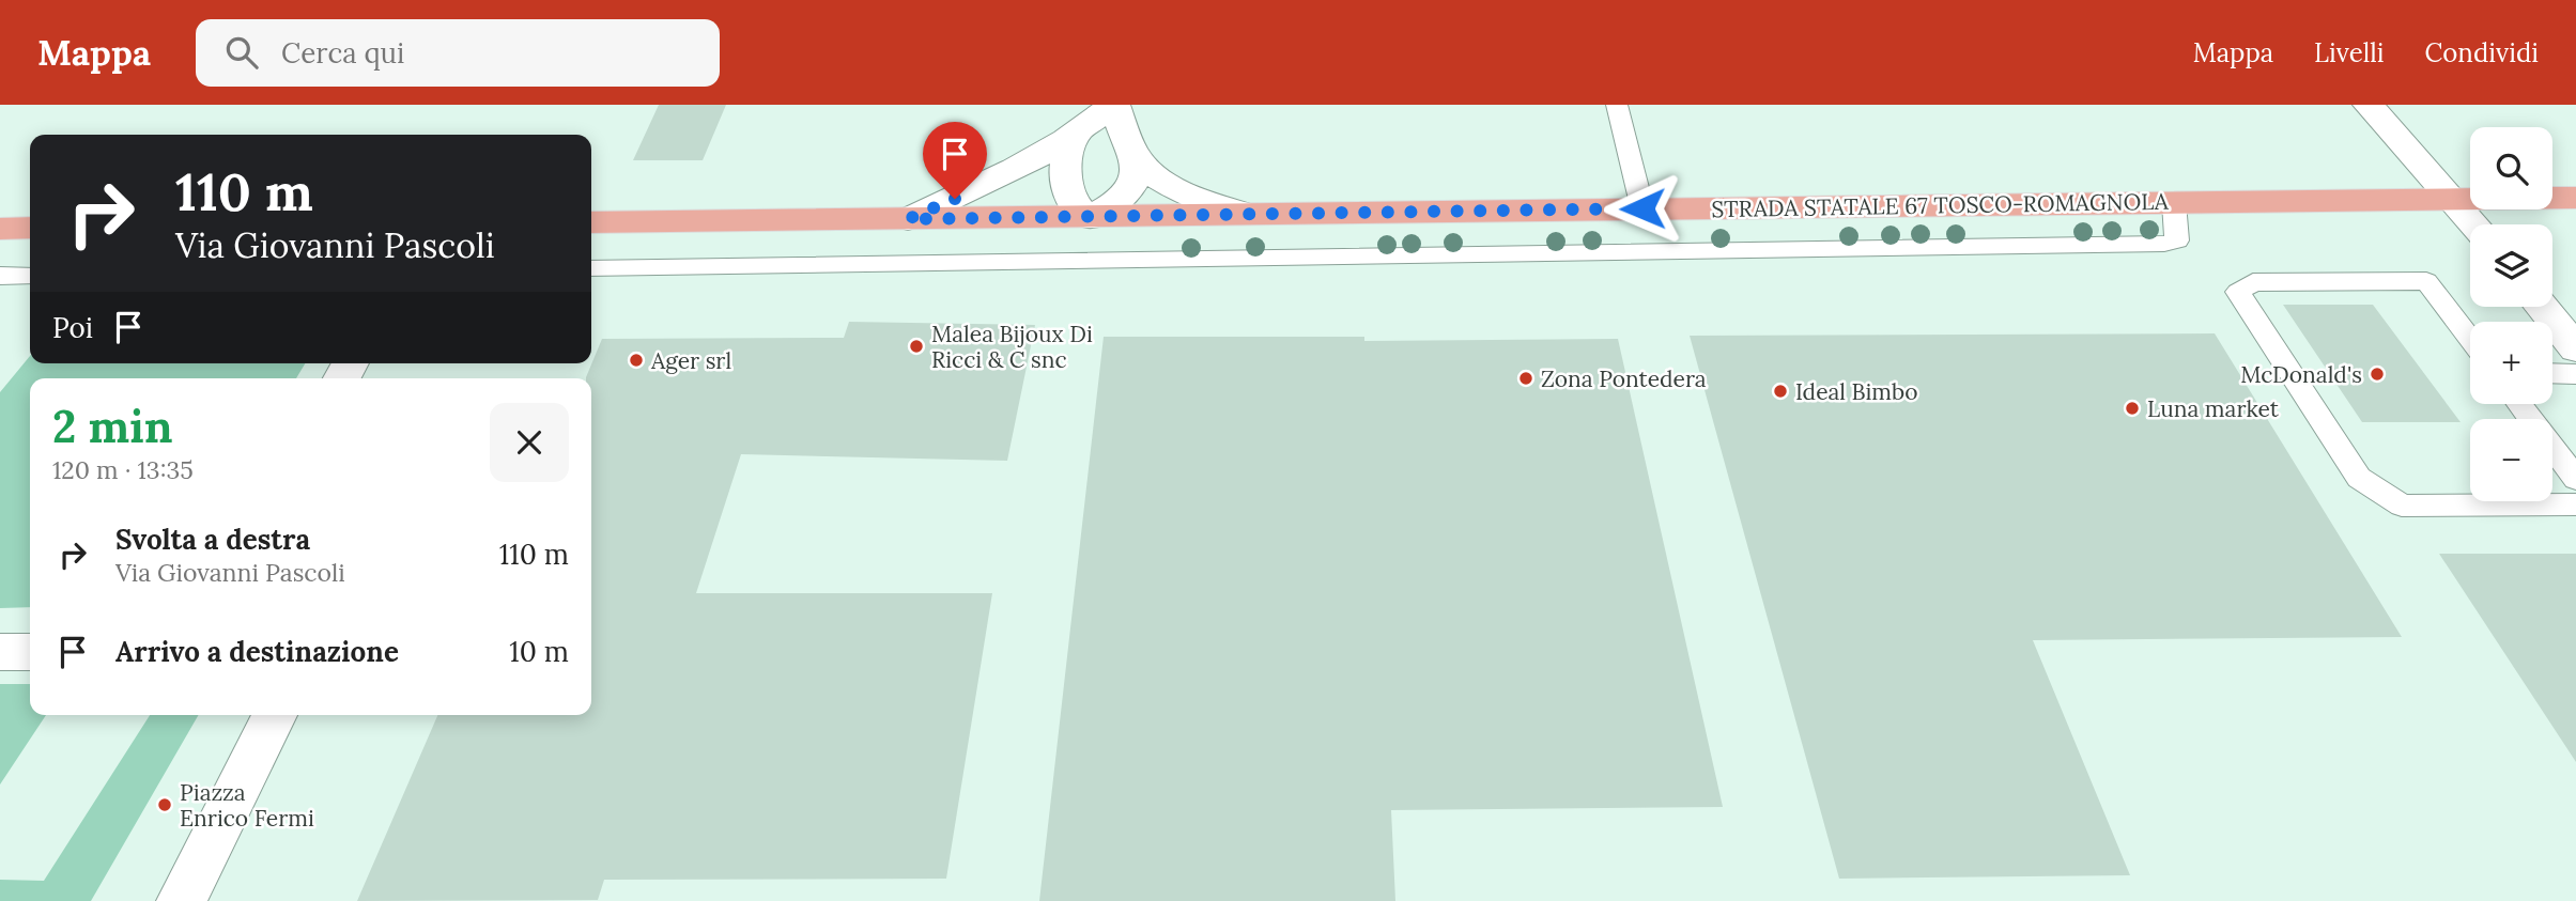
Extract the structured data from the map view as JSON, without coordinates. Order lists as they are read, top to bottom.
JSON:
{
  "streets": {
    "main road": ["STRADA STATALE 67 TOSCO-ROMAGNOLA"]
  },
  "places": [
    "Malea Bijoux Di Ricci & C snc",
    "Ager srl",
    "McDonald's",
    "Zona Pontedera",
    "Ideal Bimbo",
    "Luna market",
    "Piazza Enrico Fermi"
  ],
  "page": {
    "header": "Mappa",
    "search": "Cerca qui",
    "nav": ["Mappa", "Livelli", "Condividi"],
    "map_buttons": ["+", "−"],
    "turn": ["110 m", "Via Giovanni Pascoli"],
    "then": "Poi",
    "heading": ["2 min", "120 m · 13:35"],
    "list": [
      {
        "name": "Svolta a destra",
        "note": "Via Giovanni Pascoli",
        "value": "110 m"
      },
      {
        "name": "Arrivo a destinazione",
        "value": "10 m"
      }
    ]
  }
}
